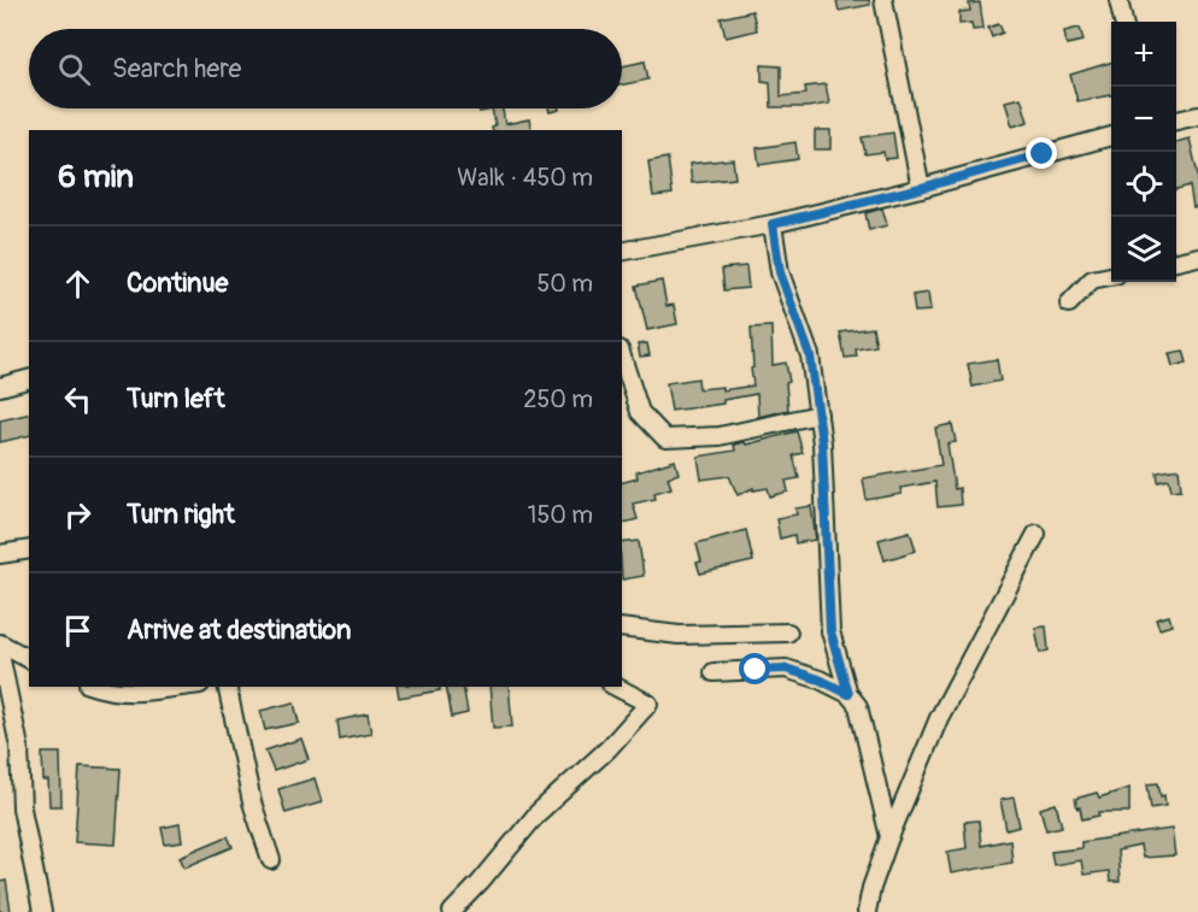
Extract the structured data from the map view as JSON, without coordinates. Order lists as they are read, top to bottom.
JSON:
{
  "page": {
    "map_buttons": ["+", "−"],
    "search": "Search here",
    "heading": ["6 min", "Walk · 450 m"],
    "list": [
      ["Continue", "50 m"],
      ["Turn left", "250 m"],
      ["Turn right", "150 m"],
      "Arrive at destination"
    ]
  }
}
